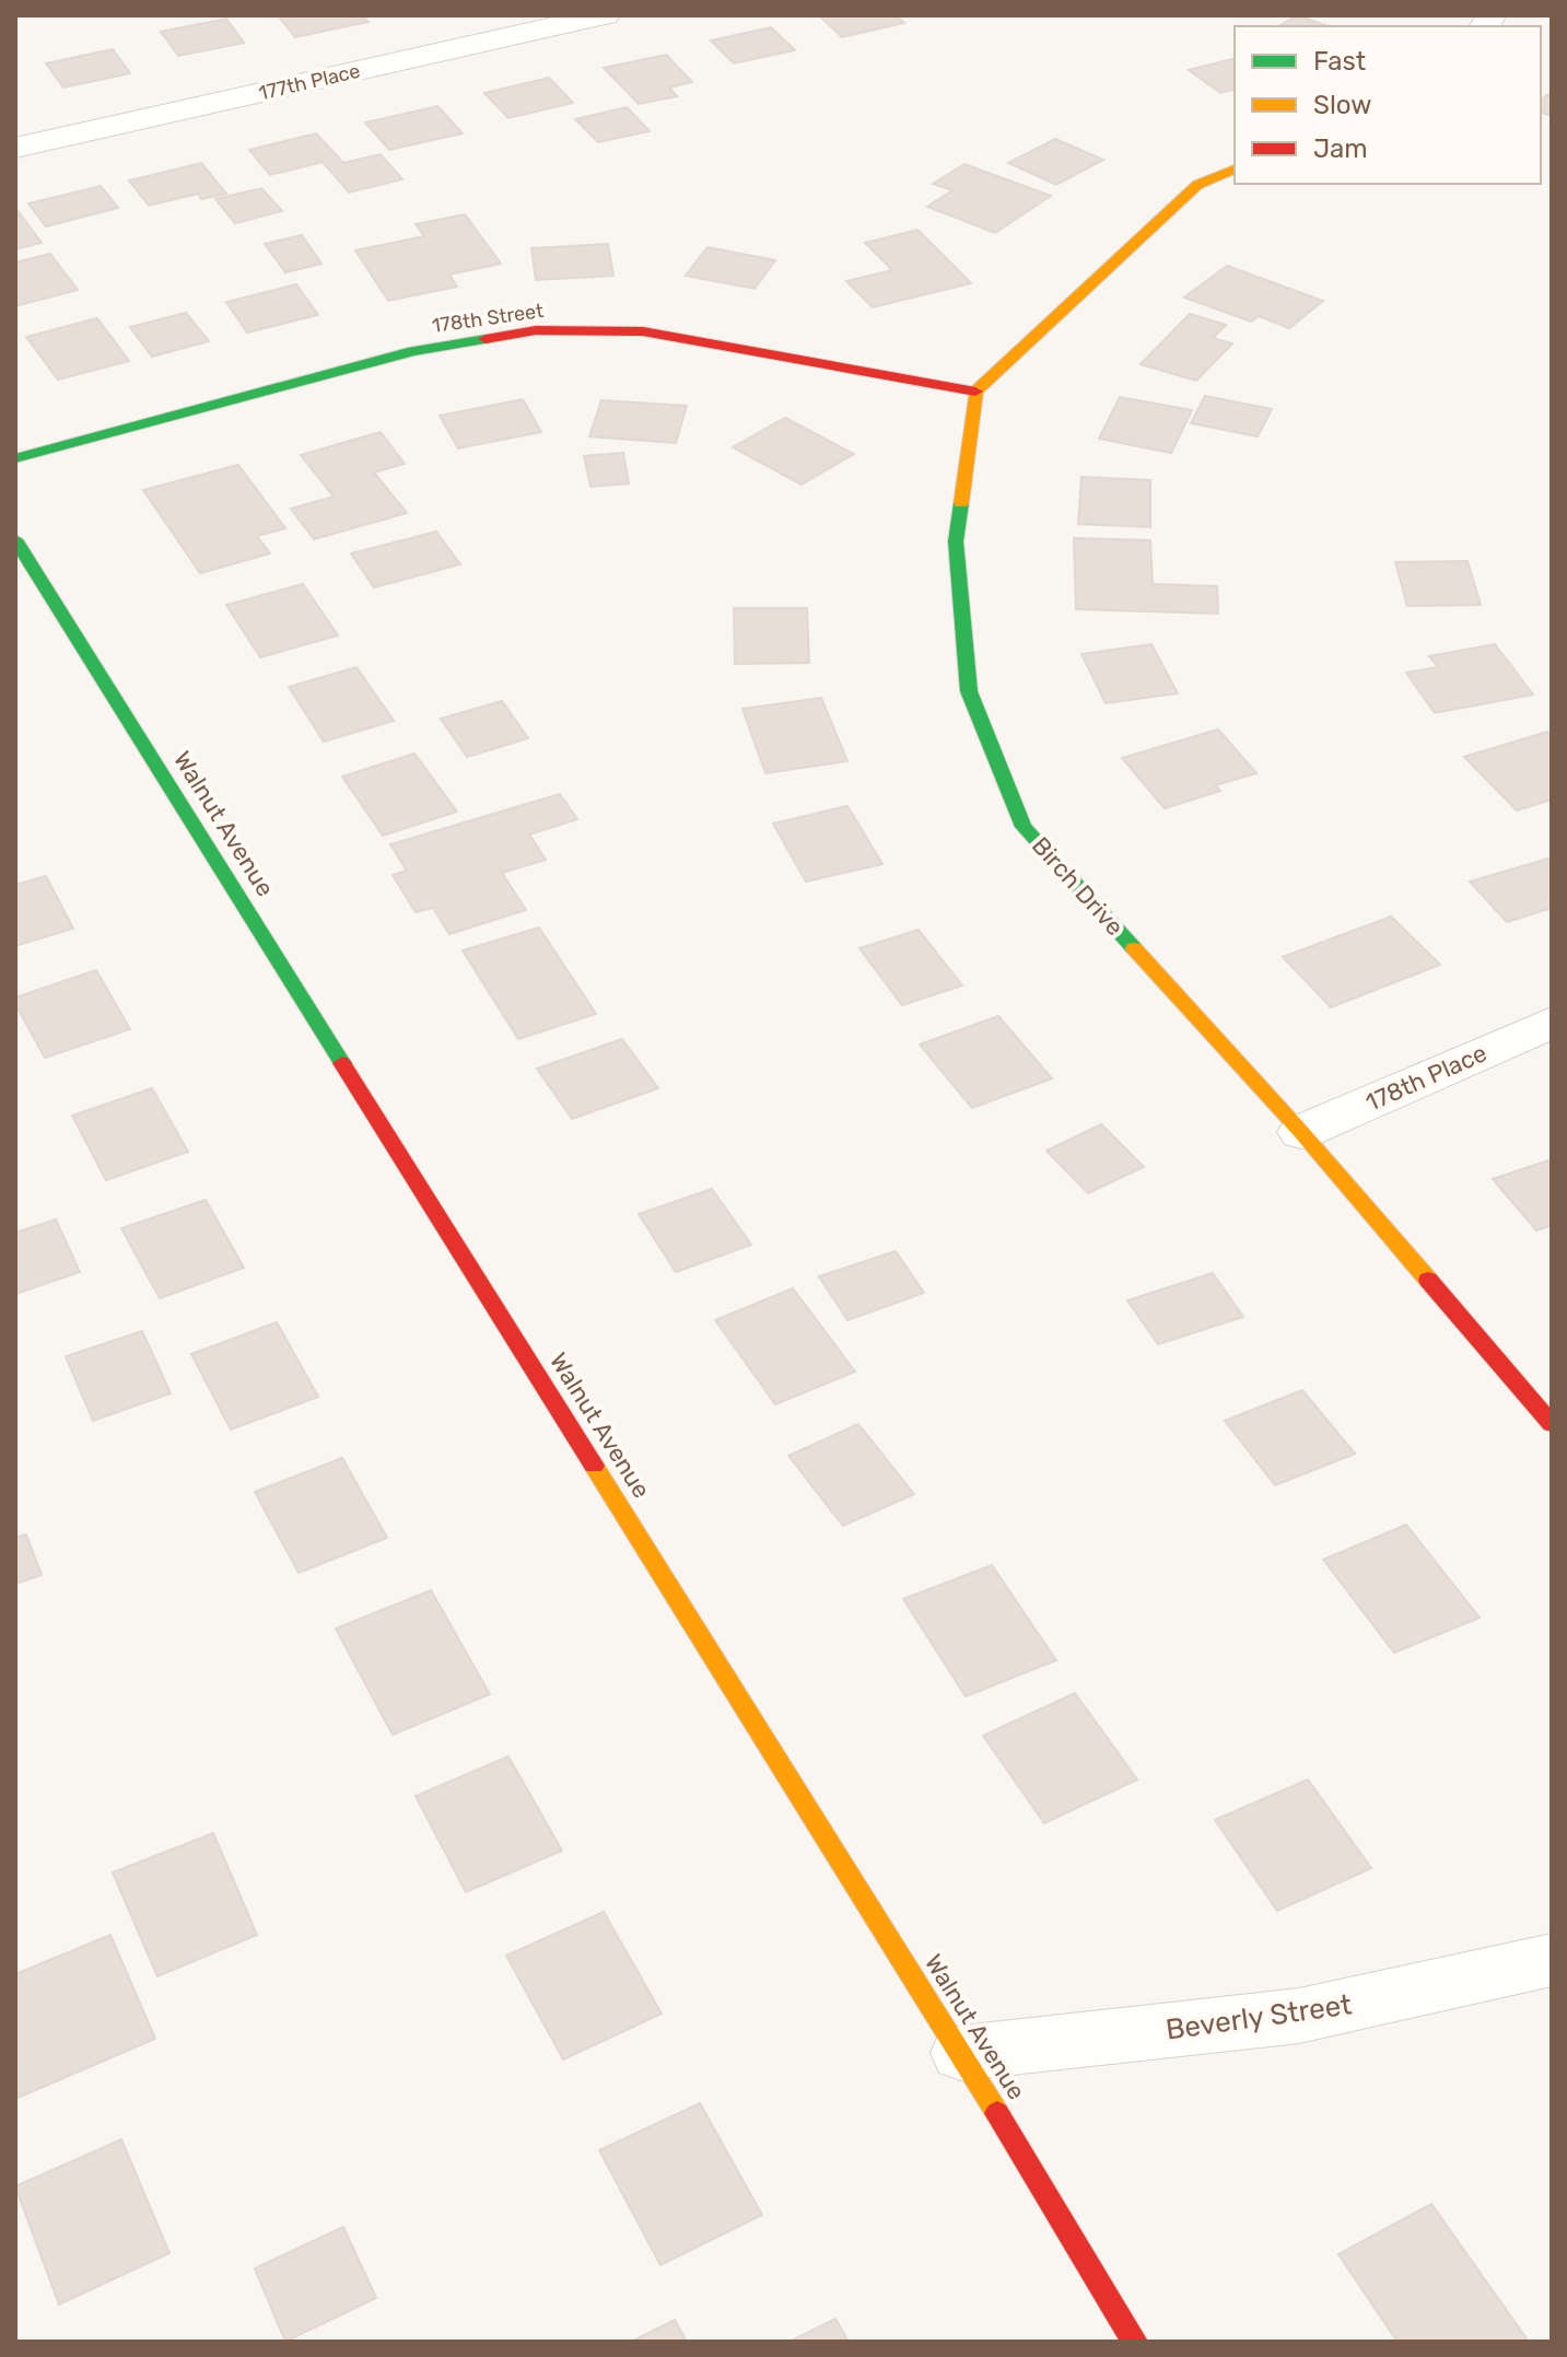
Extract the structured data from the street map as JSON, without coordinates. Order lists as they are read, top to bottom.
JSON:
{
  "streets": {
    "street": [
      "177th Place",
      "178th Street",
      "Walnut Avenue",
      "Birch Drive",
      "178th Place",
      "Beverly Street"
    ]
  },
  "crossings": [
    ["178th Street", "Birch Drive"],
    ["Walnut Avenue", "Beverly Street"],
    ["Birch Drive", "178th Place"]
  ],
  "legend": ["Fast", "Slow", "Jam"]
}
